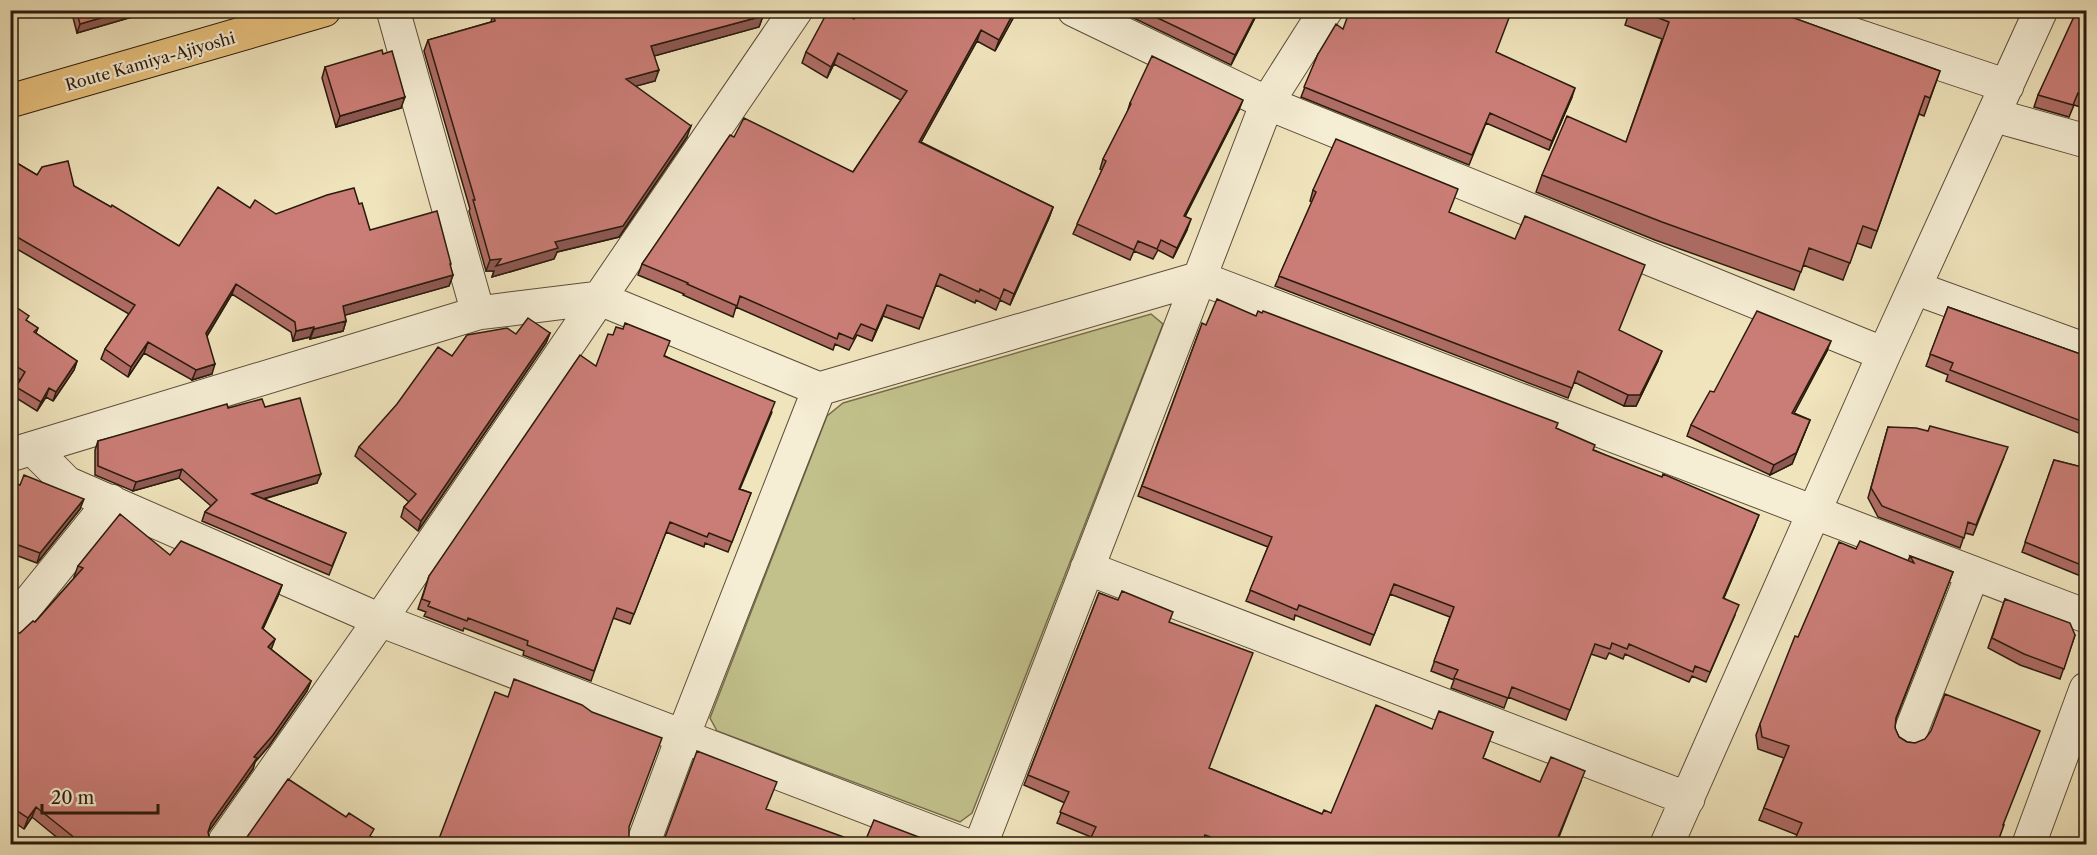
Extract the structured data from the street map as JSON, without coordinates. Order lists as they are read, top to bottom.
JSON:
{
  "streets": {
    "main road": ["Route Kamiya-Ajiyoshi"]
  },
  "scale_bar": "20 m"
}
